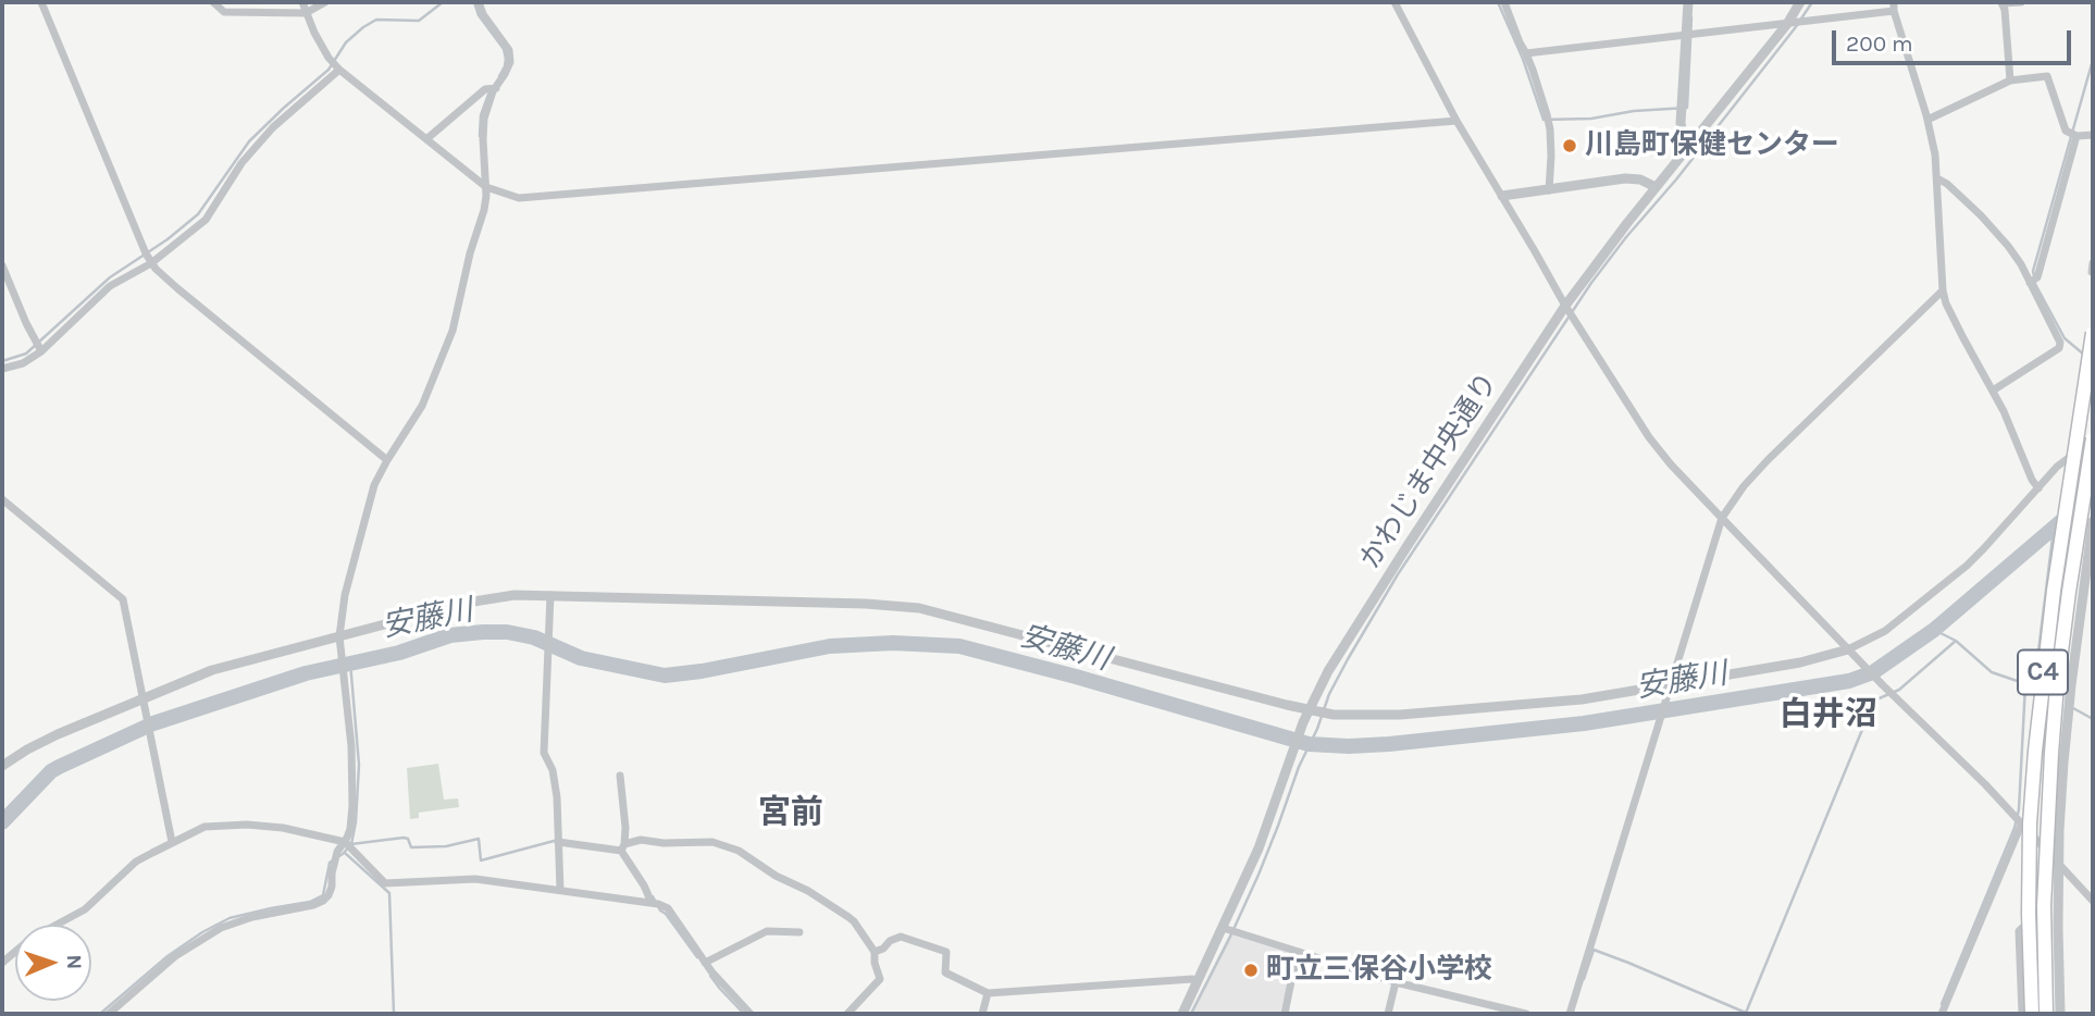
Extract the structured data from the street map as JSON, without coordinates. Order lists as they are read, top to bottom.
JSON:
{
  "streets": {
    "highway": ["C4"],
    "street": ["かわじま中央通り"]
  },
  "districts": ["白井沼", "宮前"],
  "water": ["安藤川"],
  "places": ["川島町保健センター", "町立三保谷小学校"],
  "scale_bar": "200 m",
  "north": "right"
}
